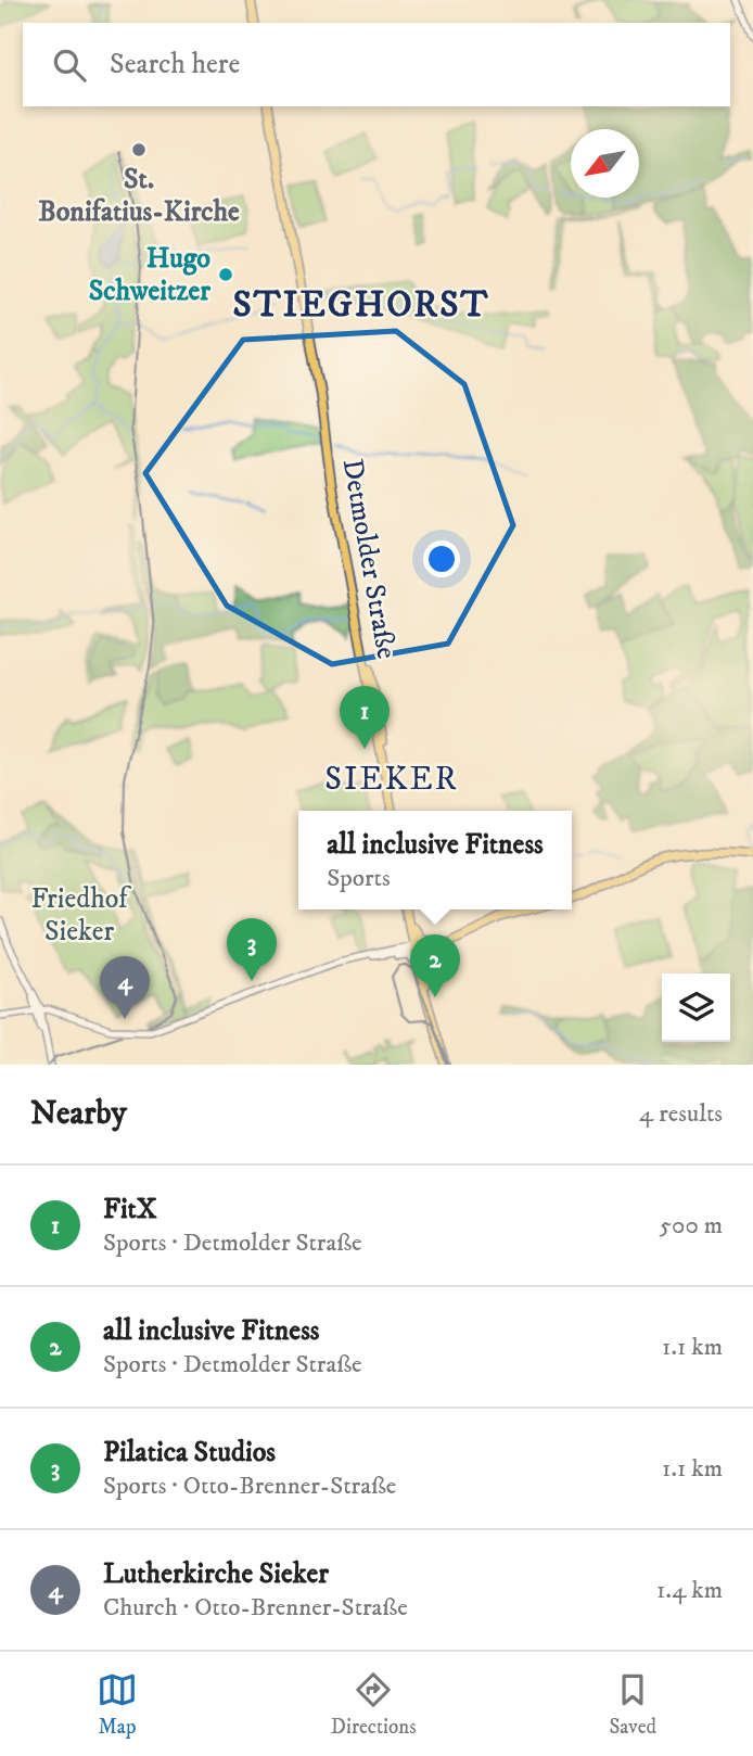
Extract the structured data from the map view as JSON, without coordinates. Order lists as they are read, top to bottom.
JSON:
{
  "streets": {
    "main road": ["Detmolder Straße"]
  },
  "districts": ["STIEGHORST", "SIEKER"],
  "parks": ["Friedhof Sieker"],
  "places": ["St. Bonifatius-Kirche", "Hugo Schweitzer"],
  "north": "bottom left",
  "page": {
    "search": "Search here",
    "pins": [
      "1",
      "3",
      "2",
      "4"
    ],
    "popup": ["all inclusive Fitness", "Sports"],
    "heading": ["Nearby", "4 results"],
    "list": [
      {
        "mark": "1",
        "name": "FitX",
        "note": "Sports · Detmolder Straße",
        "value": "500 m"
      },
      {
        "mark": "2",
        "name": "all inclusive Fitness",
        "note": "Sports · Detmolder Straße",
        "value": "1.1 km"
      },
      {
        "mark": "3",
        "name": "Pilatica Studios",
        "note": "Sports · Otto-Brenner-Straße",
        "value": "1.1 km"
      },
      {
        "mark": "4",
        "name": "Lutherkirche Sieker",
        "note": "Church · Otto-Brenner-Straße",
        "value": "1.4 km"
      }
    ],
    "nav": ["Map", "Directions", "Saved"]
  }
}
